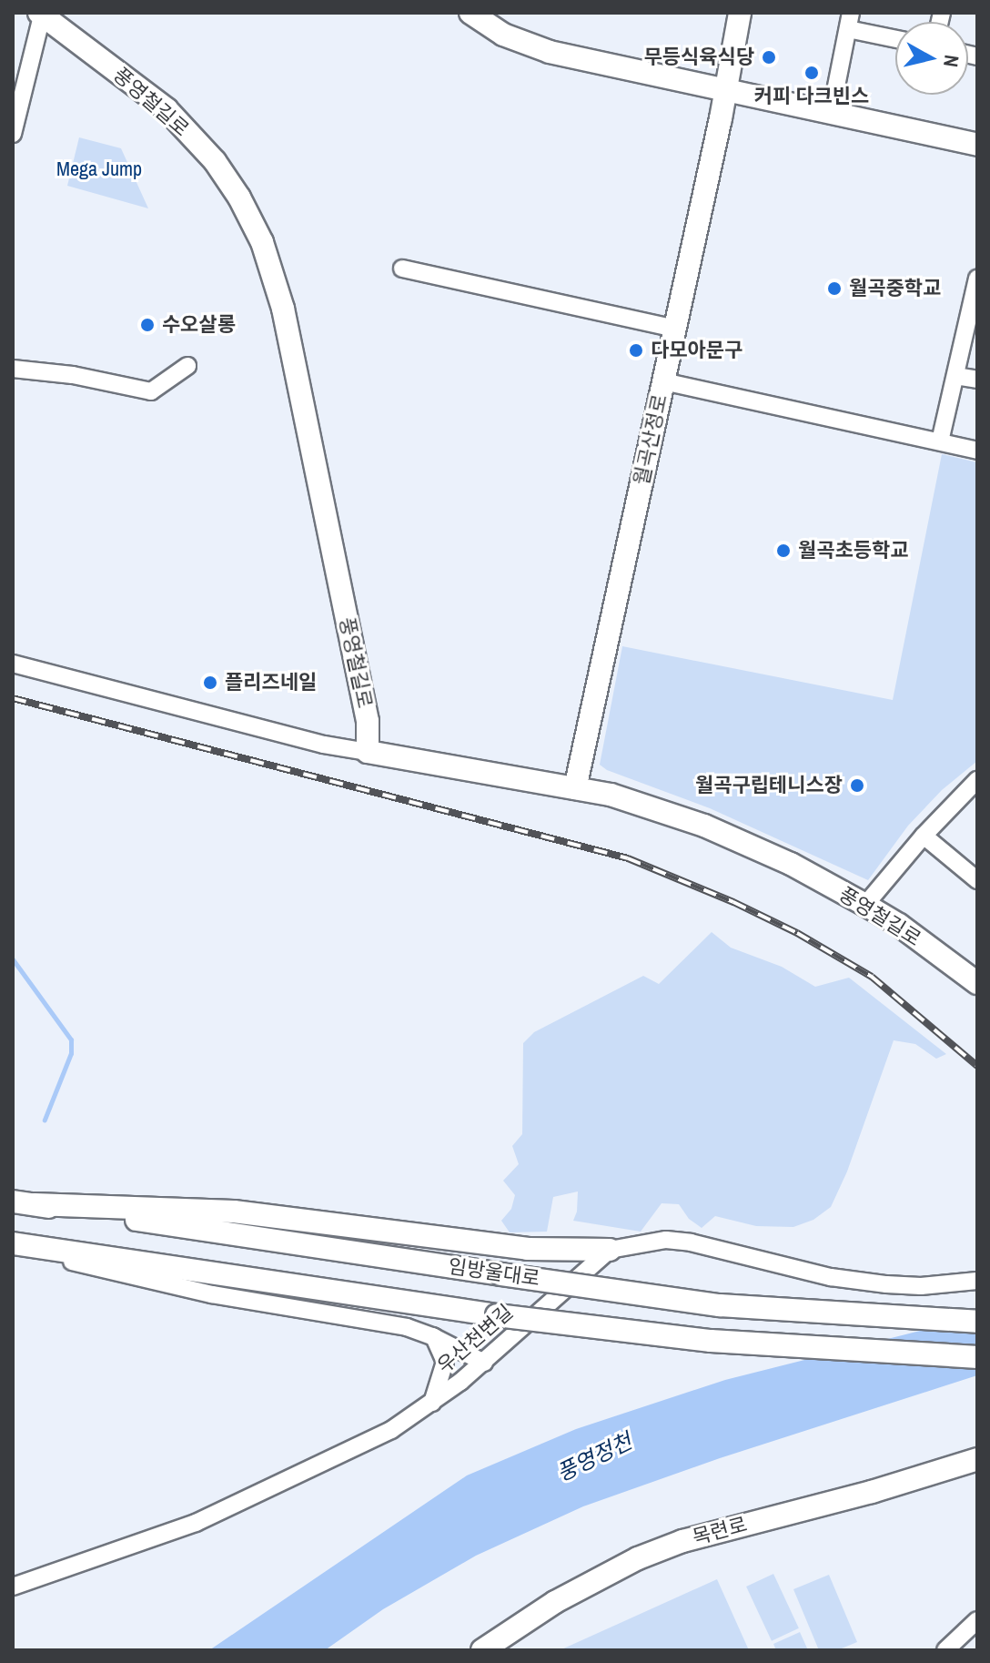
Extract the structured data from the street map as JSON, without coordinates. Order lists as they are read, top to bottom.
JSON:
{
  "streets": {
    "street": [
      "풍영철길로",
      "월곡산정로",
      "임방울대로",
      "우산천변길",
      "목련로"
    ]
  },
  "crossings": [
    ["풍영철길로", "월곡산정로"]
  ],
  "water": ["풍영정천"],
  "parks": ["Mega Jump"],
  "places": [
    "무등식육식당",
    "커피 다크빈스",
    "월곡중학교",
    "수오살롱",
    "다모아문구",
    "월곡초등학교",
    "플리즈네일",
    "월곡구립테니스장"
  ],
  "north": "right"
}
